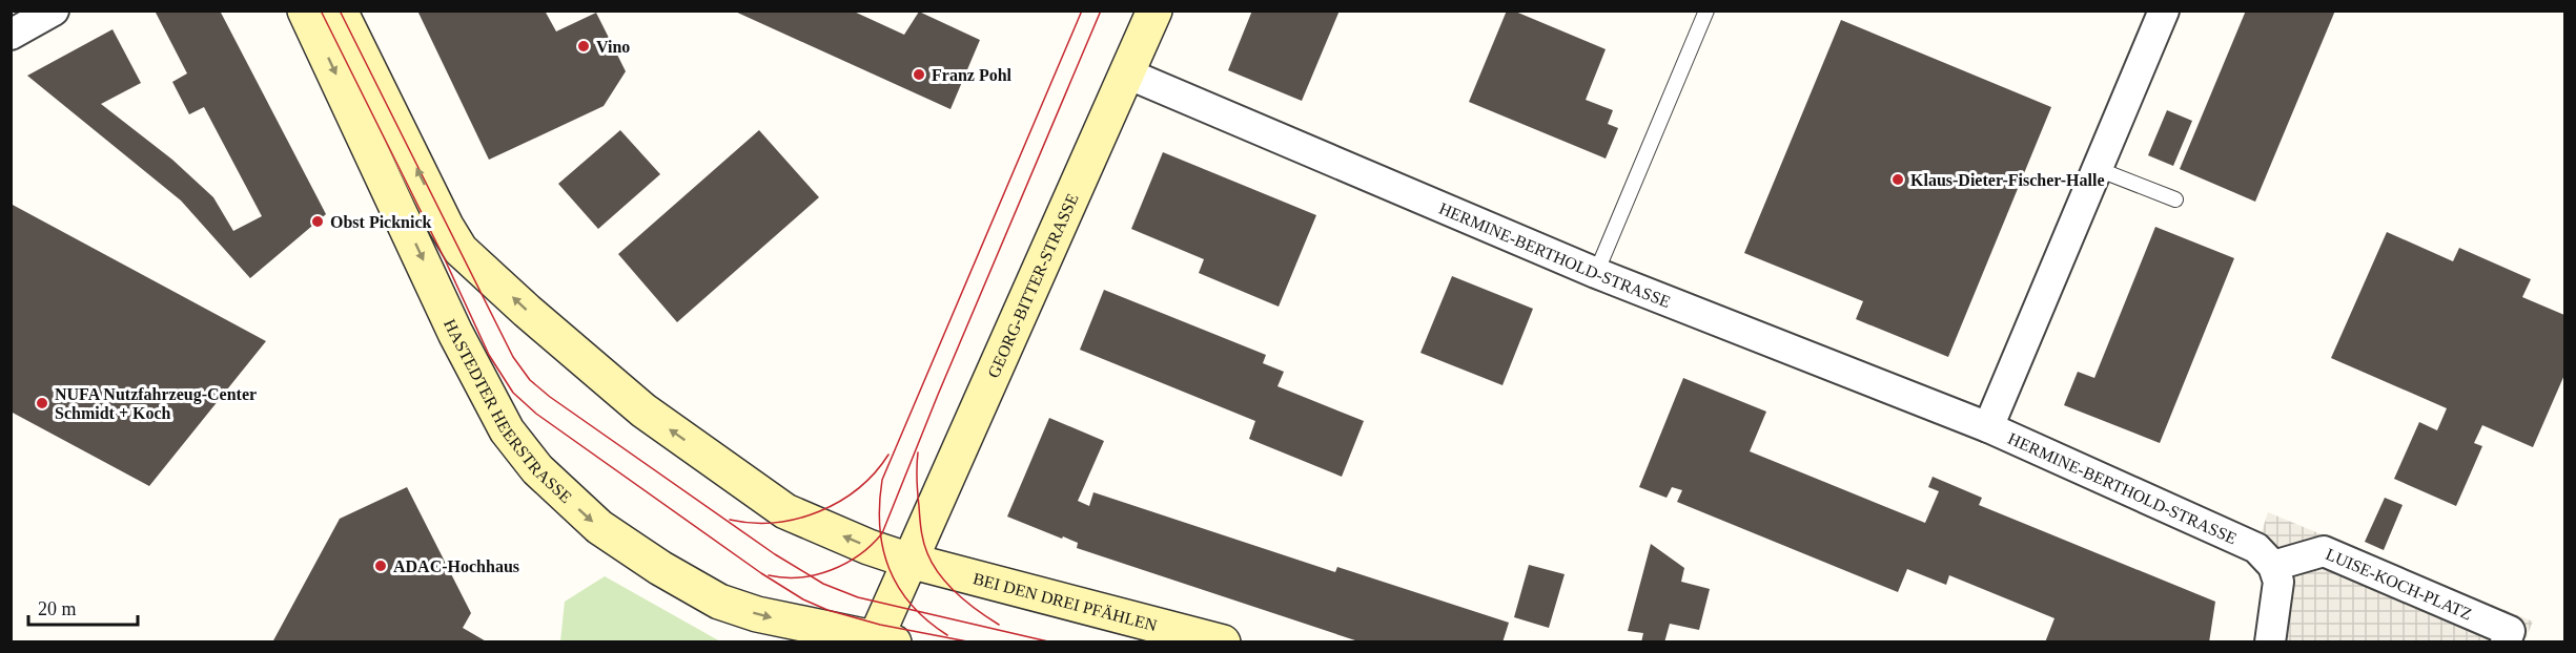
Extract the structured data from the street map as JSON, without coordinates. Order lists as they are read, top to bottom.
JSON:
{
  "streets": {
    "street": [
      "HERMINE-BERTHOLD-STRASSE",
      "GEORG-BITTER-STRASSE",
      "HASTEDTER HEERSTRASSE",
      "LUISE-KOCH-PLATZ",
      "BEI DEN DREI PFÄHLEN"
    ]
  },
  "crossings": [
    ["HERMINE-BERTHOLD-STRASSE", "GEORG-BITTER-STRASSE"],
    ["HERMINE-BERTHOLD-STRASSE", "LUISE-KOCH-PLATZ"],
    ["GEORG-BITTER-STRASSE", "HASTEDTER HEERSTRASSE"],
    ["GEORG-BITTER-STRASSE", "BEI DEN DREI PFÄHLEN"]
  ],
  "places": [
    "Vino",
    "Franz Pohl",
    "Klaus-Dieter-Fischer-Halle",
    "Obst Picknick",
    "NUFA Nutzfahrzeug-Center Schmidt + Koch",
    "ADAC-Hochhaus"
  ],
  "scale_bar": "20 m"
}
